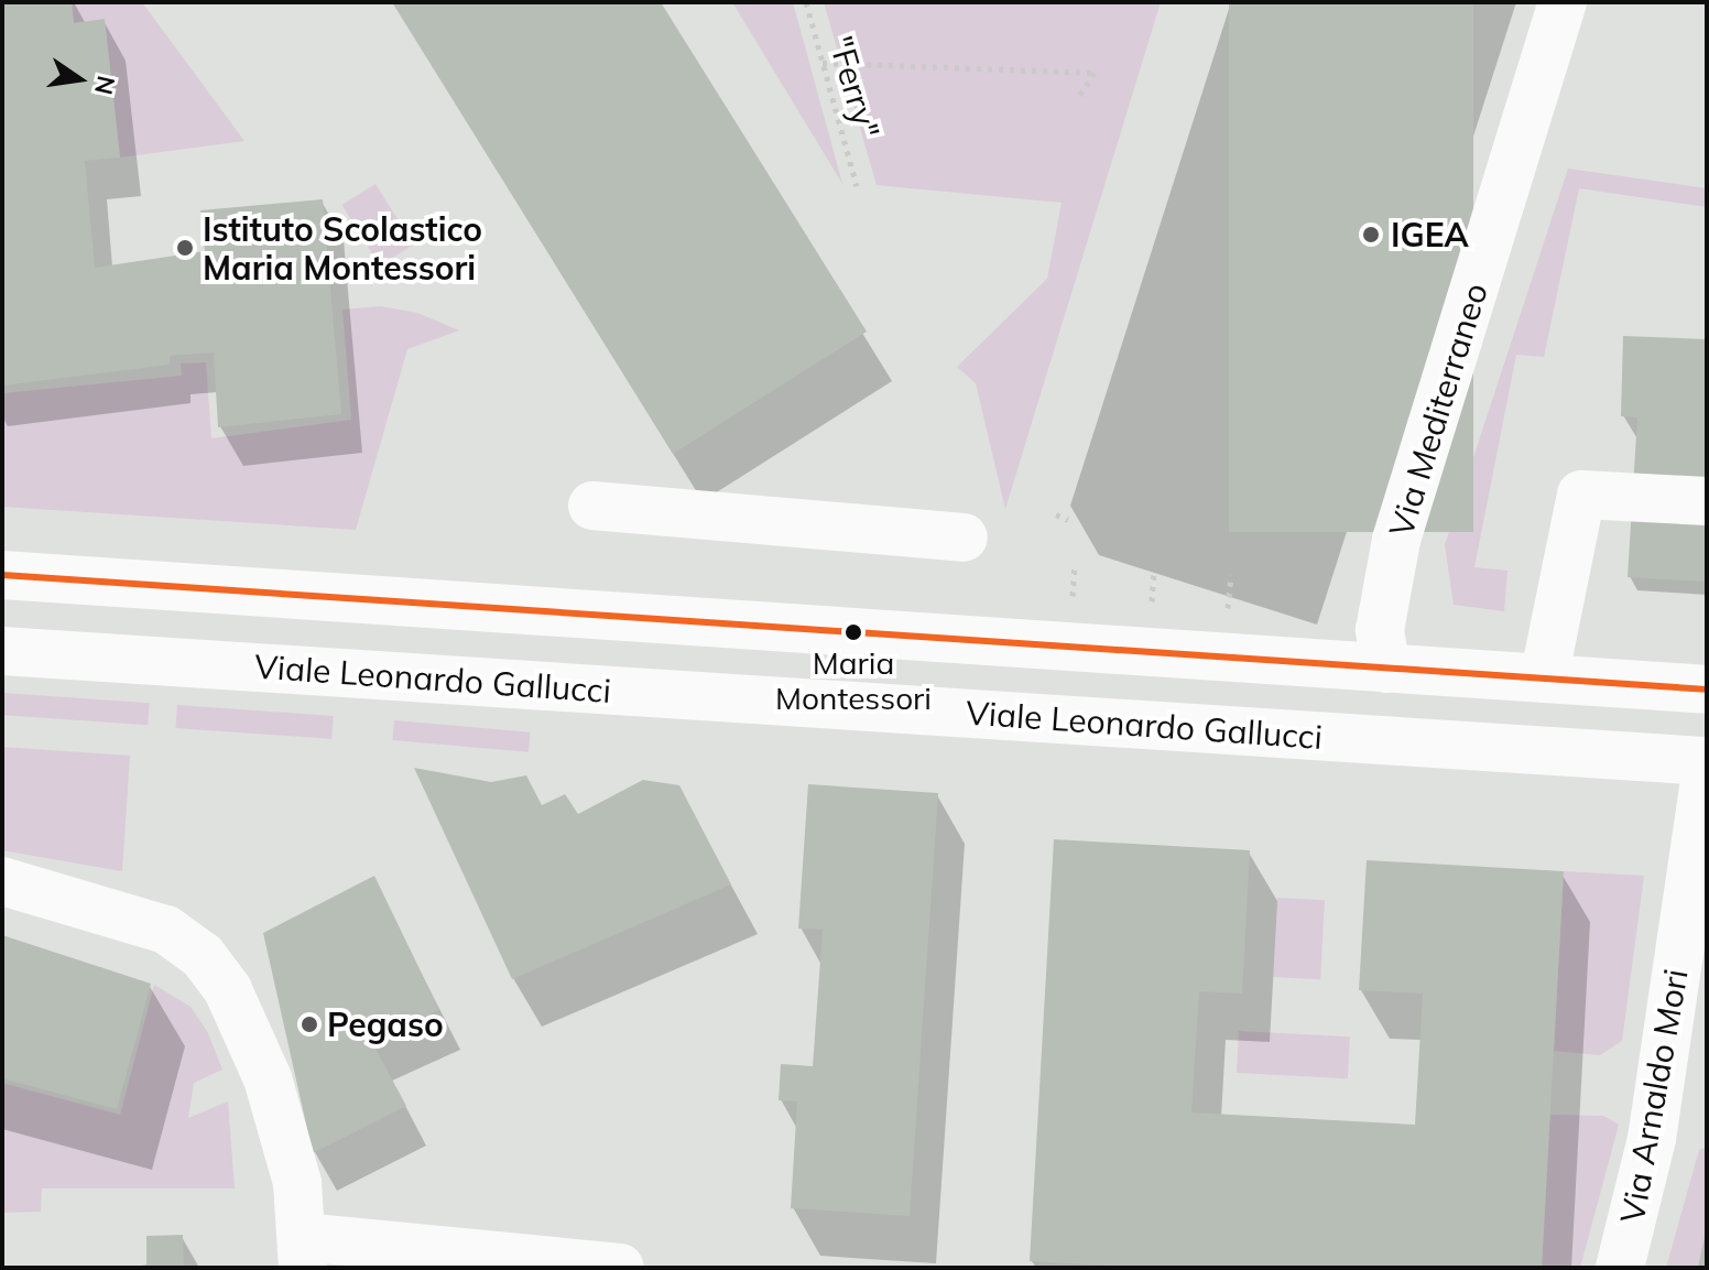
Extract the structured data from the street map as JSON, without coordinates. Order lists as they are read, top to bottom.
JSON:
{
  "streets": {
    "street": ["Via Mediterraneo", "Viale Leonardo Gallucci", "Via Arnaldo Mori"],
    "path": ["\"Ferry\""]
  },
  "crossings": [
    ["Viale Leonardo Gallucci", "Via Arnaldo Mori"]
  ],
  "places": [
    "IGEA",
    "Istituto Scolastico Maria Montessori",
    "Maria Montessori",
    "Pegaso"
  ],
  "north": "right"
}
